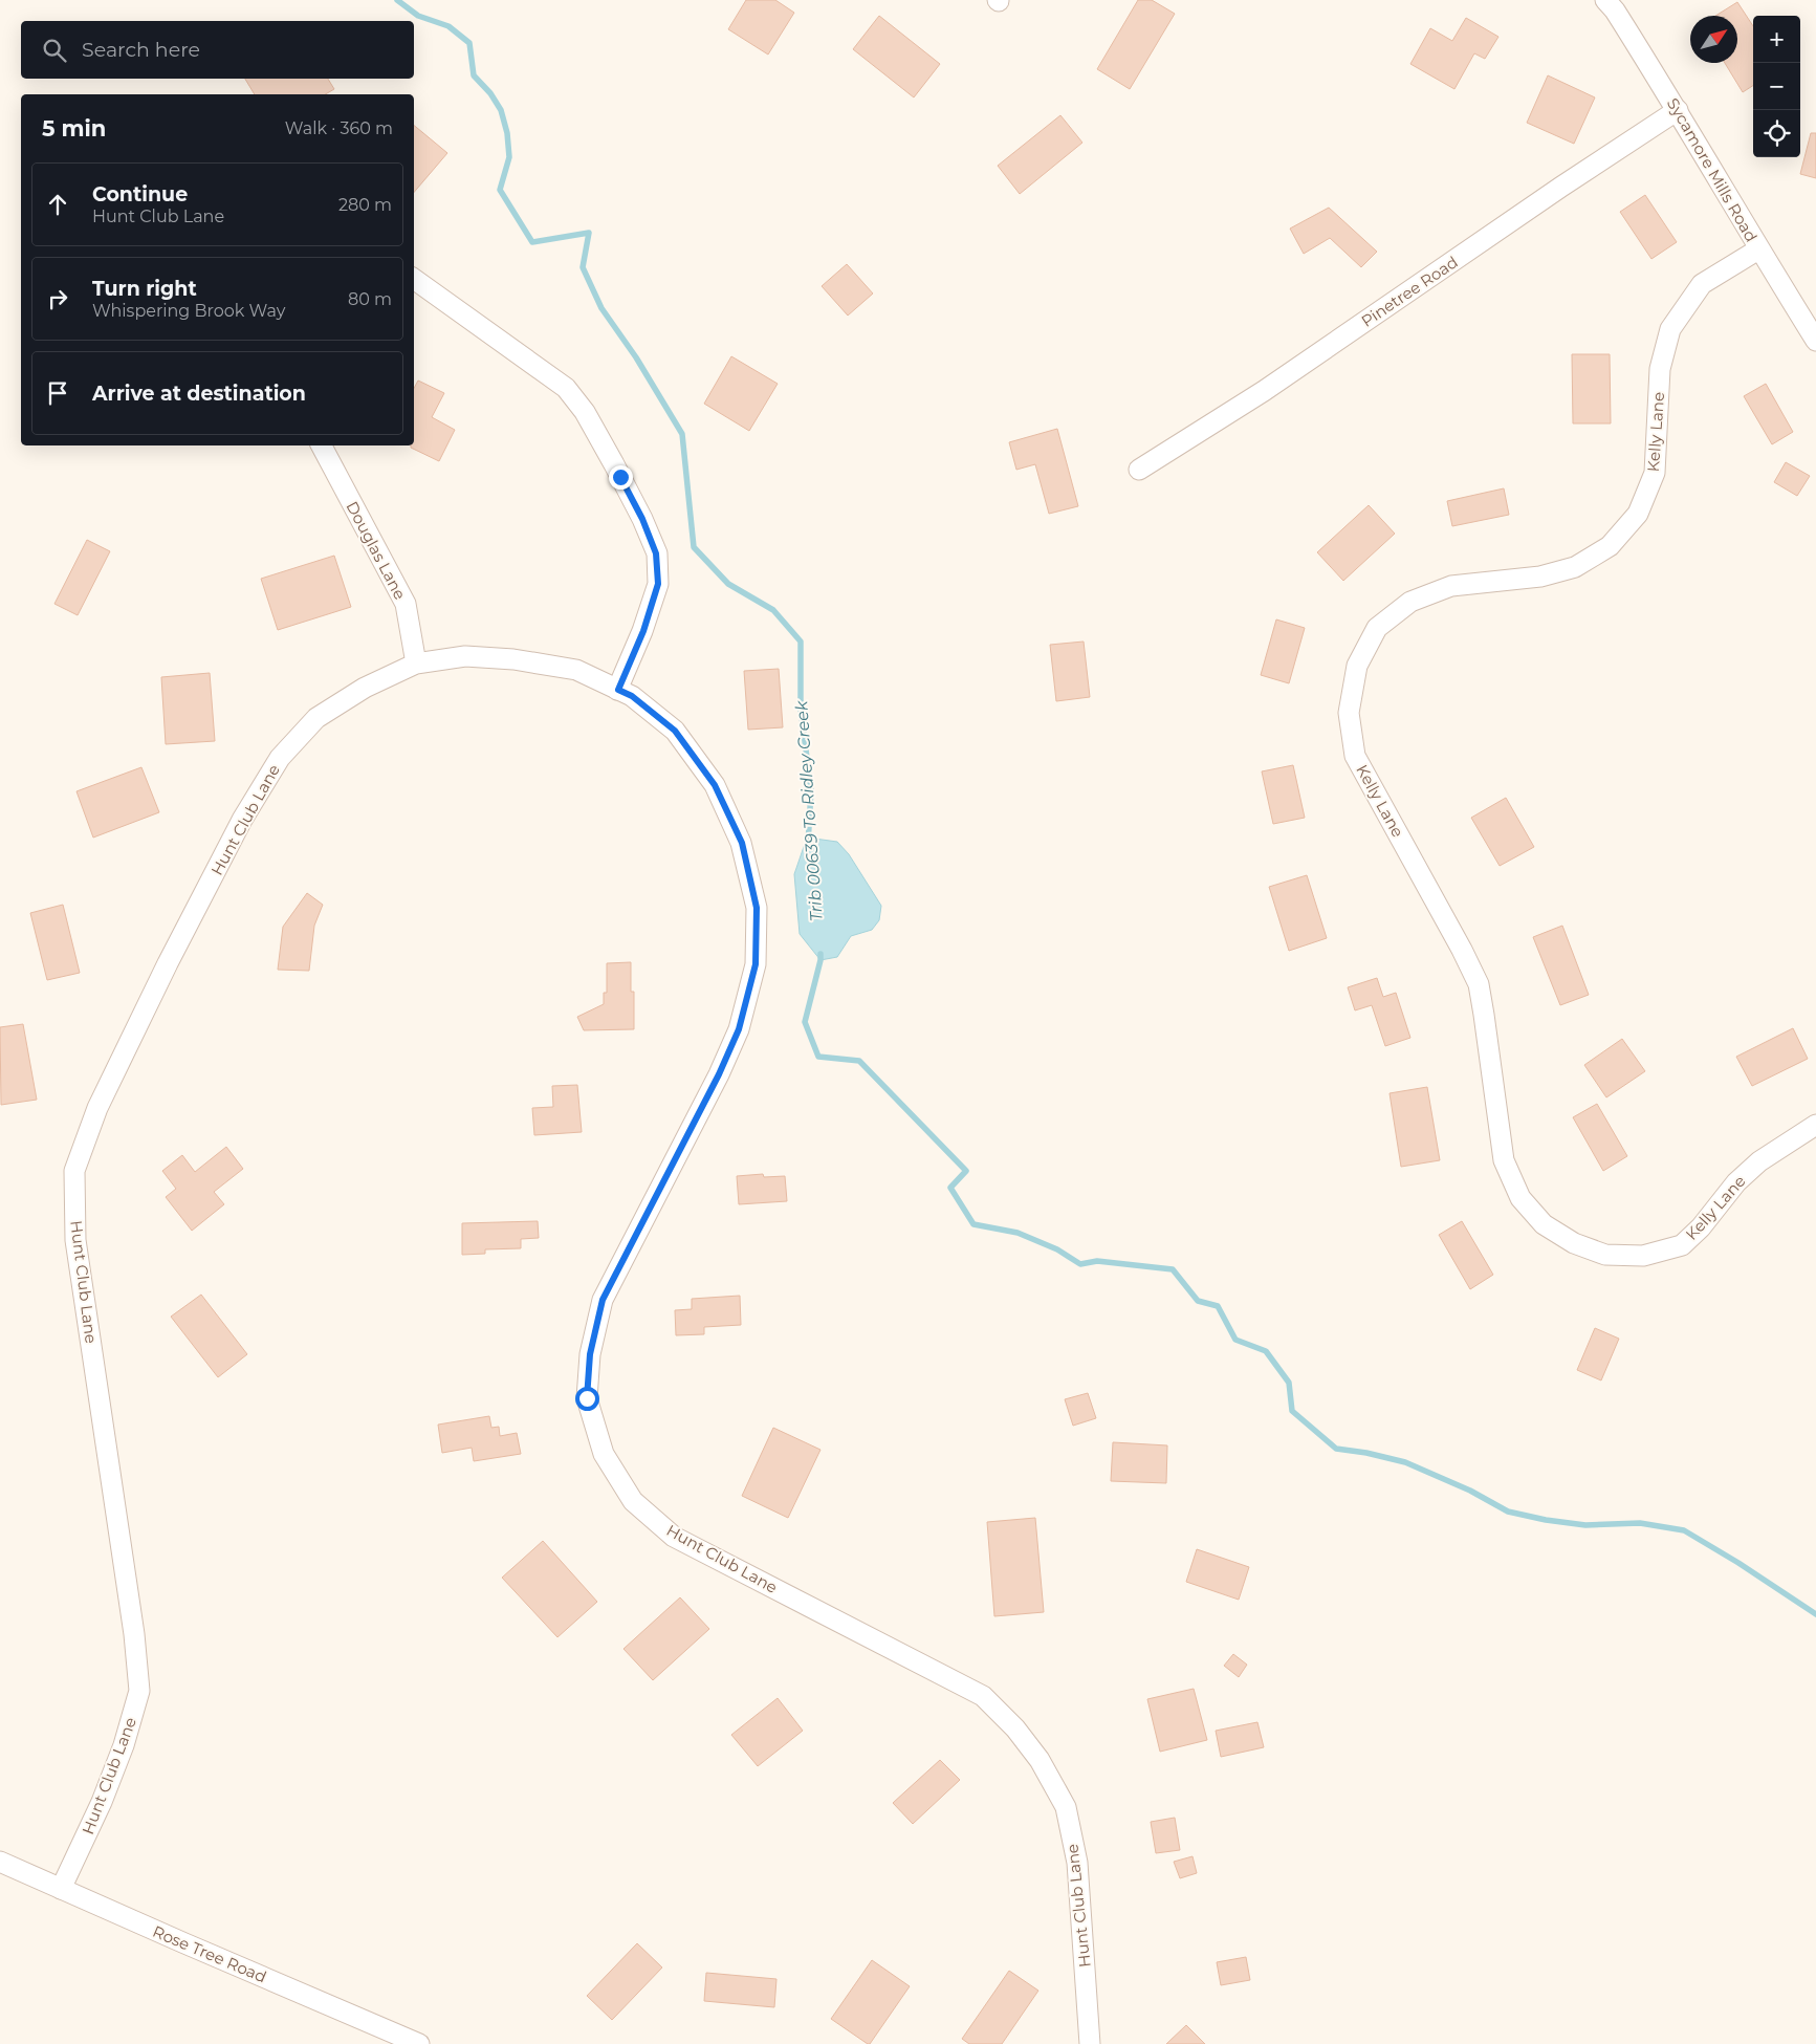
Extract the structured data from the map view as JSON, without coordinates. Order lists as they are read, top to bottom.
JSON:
{
  "streets": {
    "street": [
      "Sycamore Mills Road",
      "Pinetree Road",
      "Kelly Lane",
      "Douglas Lane",
      "Hunt Club Lane",
      "Rose Tree Road"
    ]
  },
  "crossings": [
    ["Sycamore Mills Road", "Pinetree Road"],
    ["Sycamore Mills Road", "Kelly Lane"],
    ["Douglas Lane", "Hunt Club Lane"],
    ["Hunt Club Lane", "Rose Tree Road"]
  ],
  "water": ["Trib 00639 To Ridley Creek"],
  "north": "top right",
  "page": {
    "map_buttons": ["+", "−"],
    "search": "Search here",
    "heading": ["5 min", "Walk · 360 m"],
    "list": [
      ["Continue", "Hunt Club Lane", "280 m"],
      ["Turn right", "Whispering Brook Way", "80 m"],
      "Arrive at destination"
    ]
  }
}
